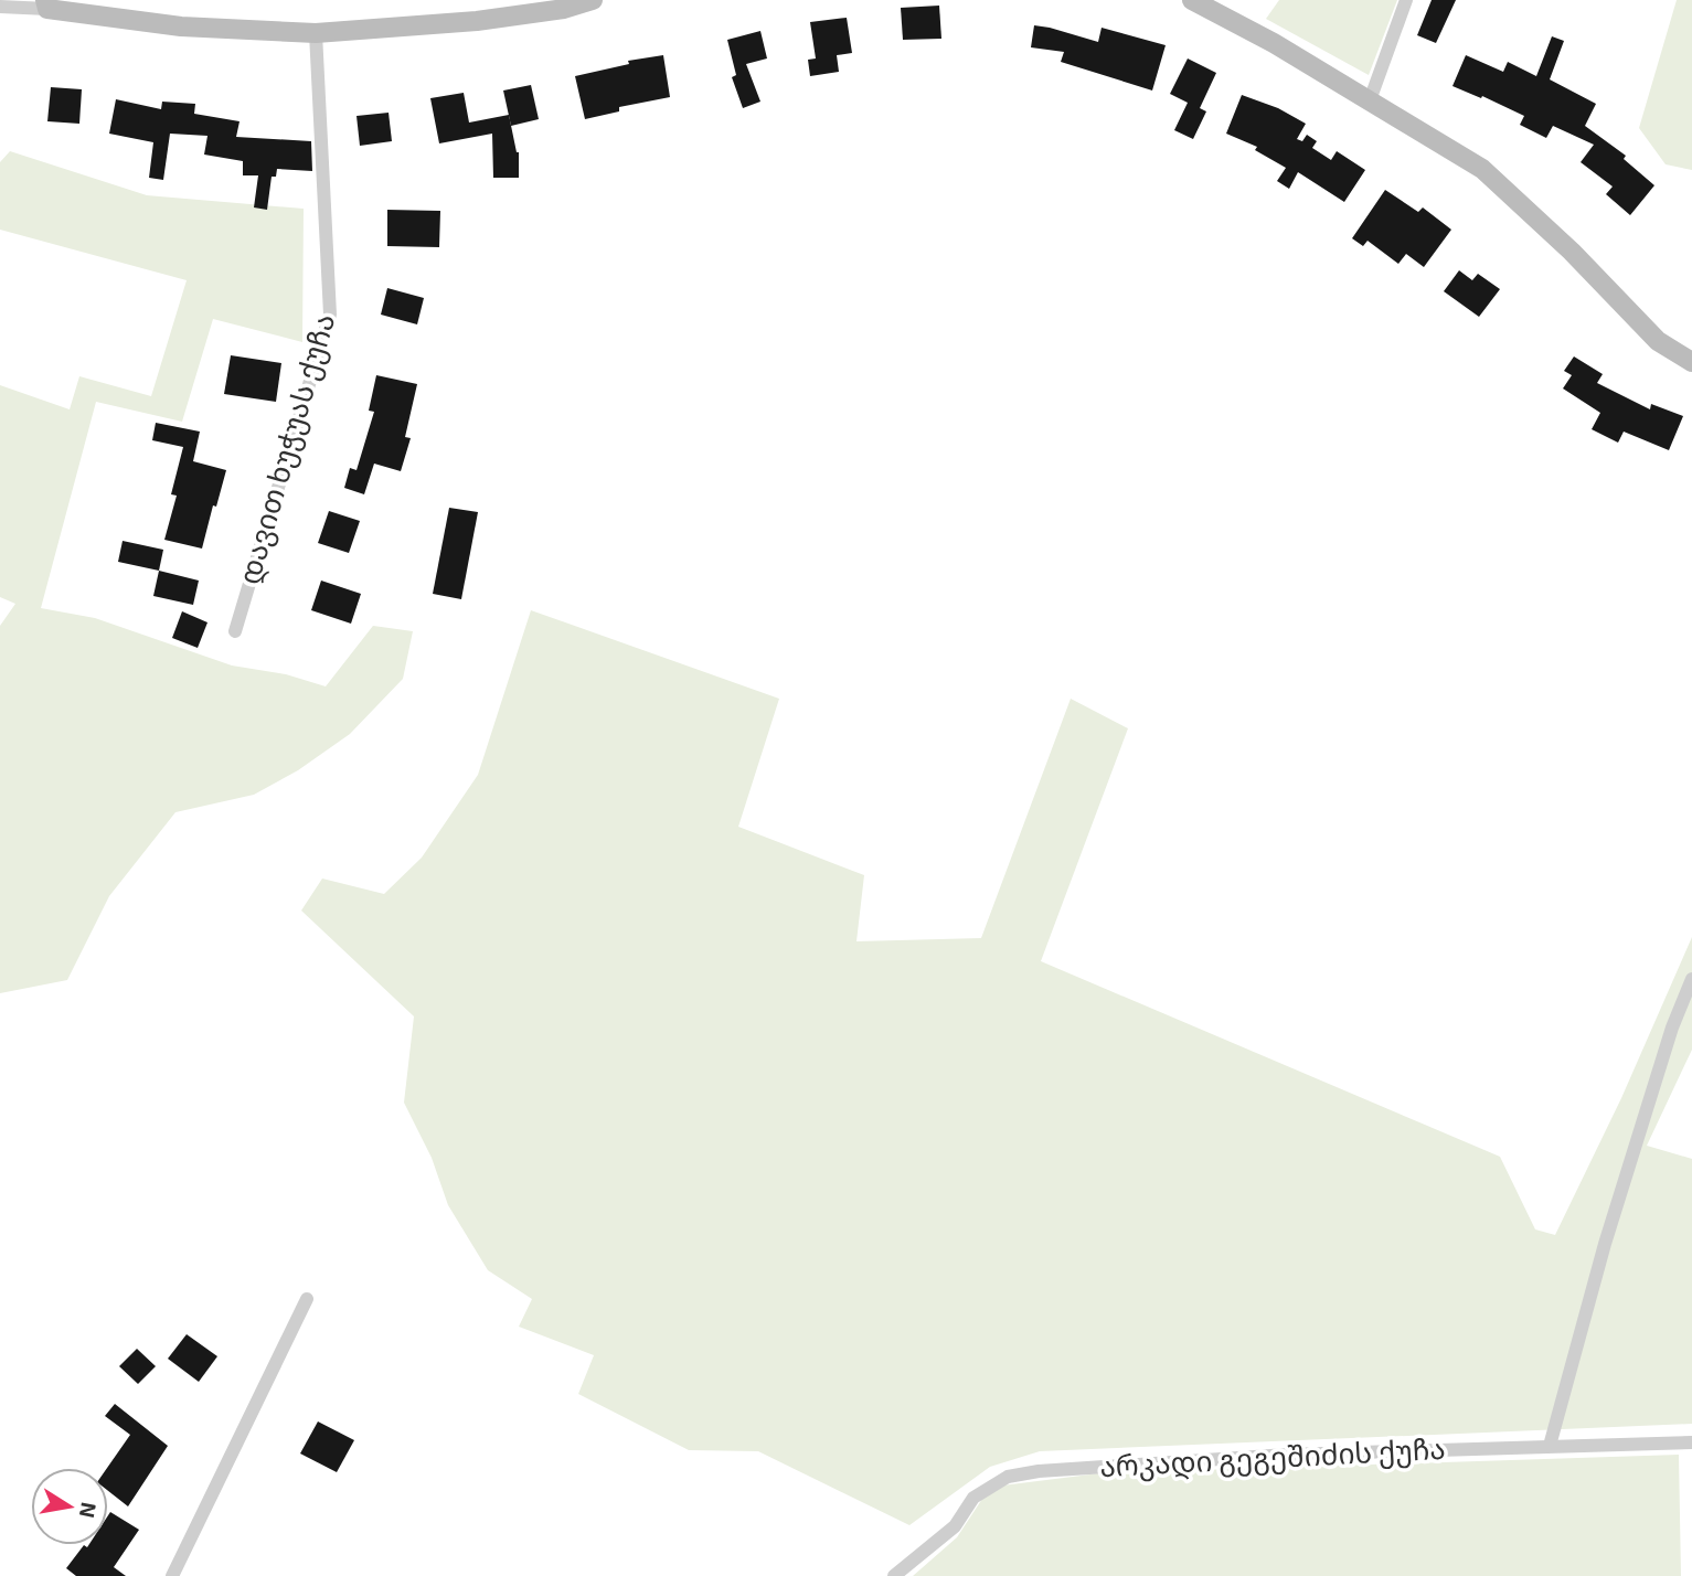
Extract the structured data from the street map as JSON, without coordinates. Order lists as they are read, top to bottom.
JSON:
{
  "streets": {
    "street": ["დავით ხუჭუას ქუჩა", "არკადი გეგეშიძის ქუჩა"]
  },
  "north": "right"
}
